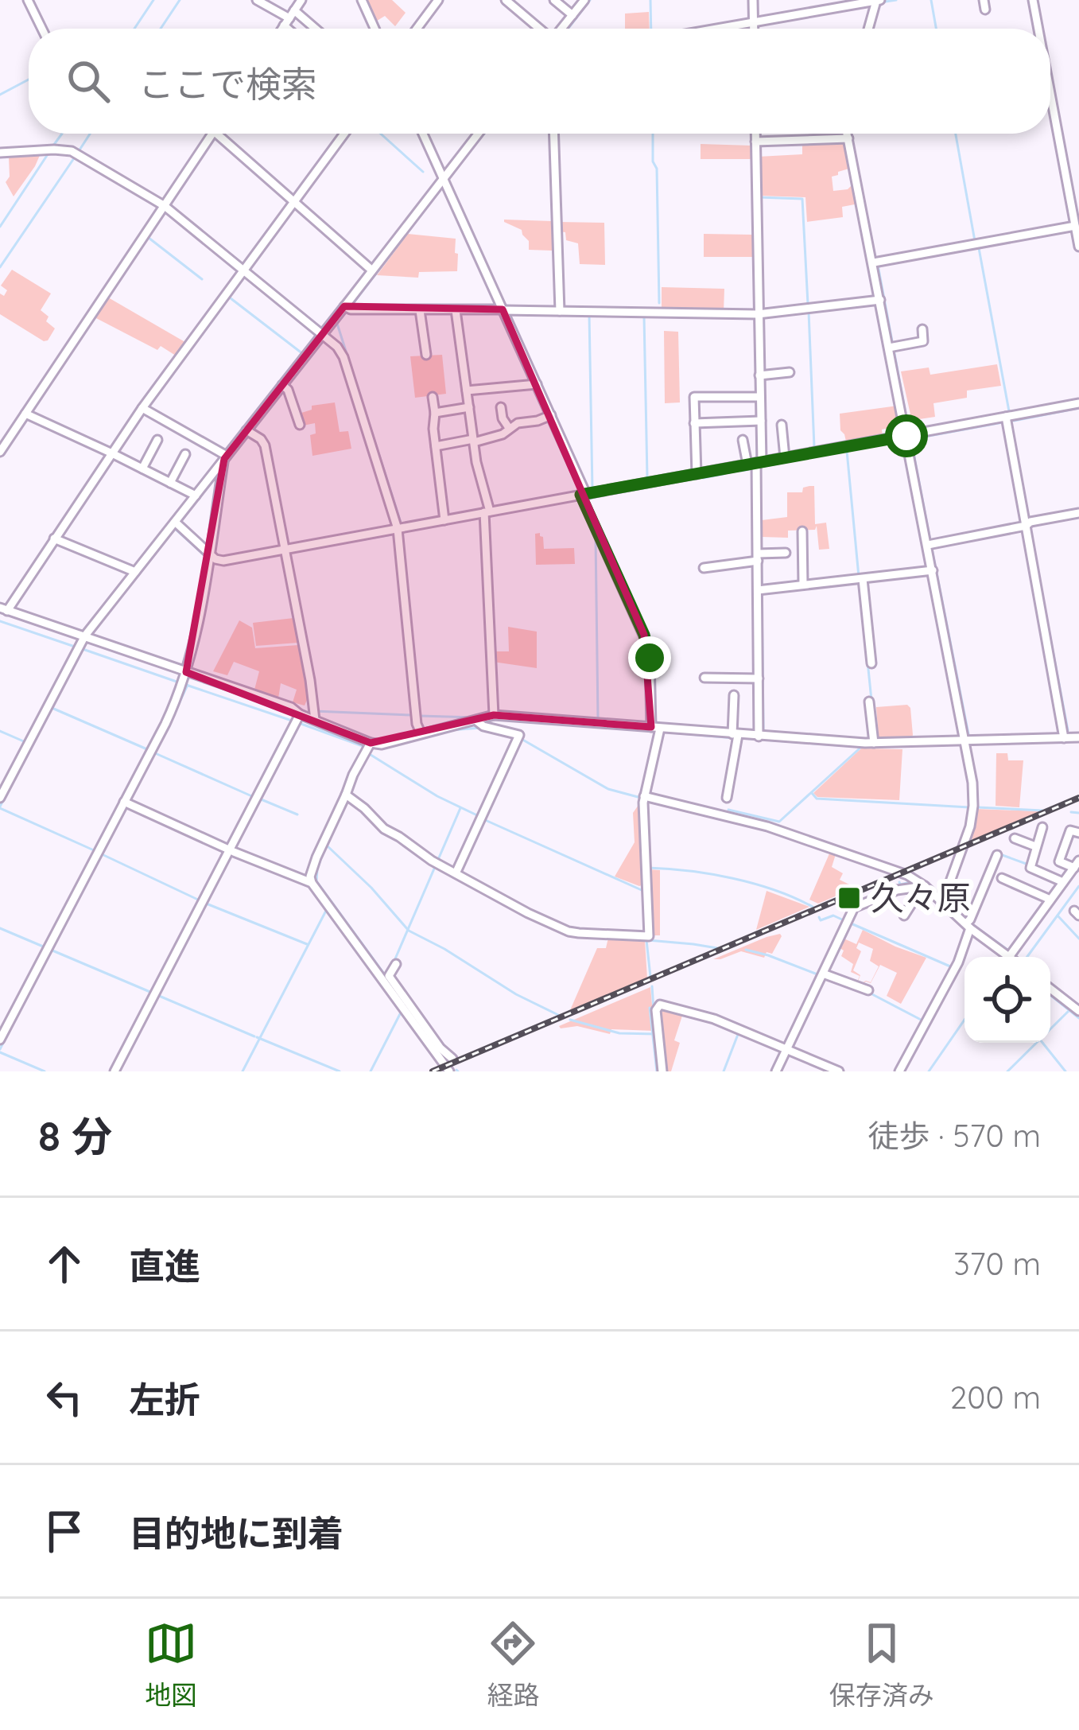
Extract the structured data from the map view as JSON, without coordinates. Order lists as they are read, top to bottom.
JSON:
{
  "places": {
    "transit": ["久々原"]
  },
  "page": {
    "search": "ここで検索",
    "heading": ["8 分", "徒歩 · 570 m"],
    "list": [
      ["直進", "370 m"],
      ["左折", "200 m"],
      "目的地に到着"
    ],
    "nav": ["地図", "経路", "保存済み"]
  }
}
